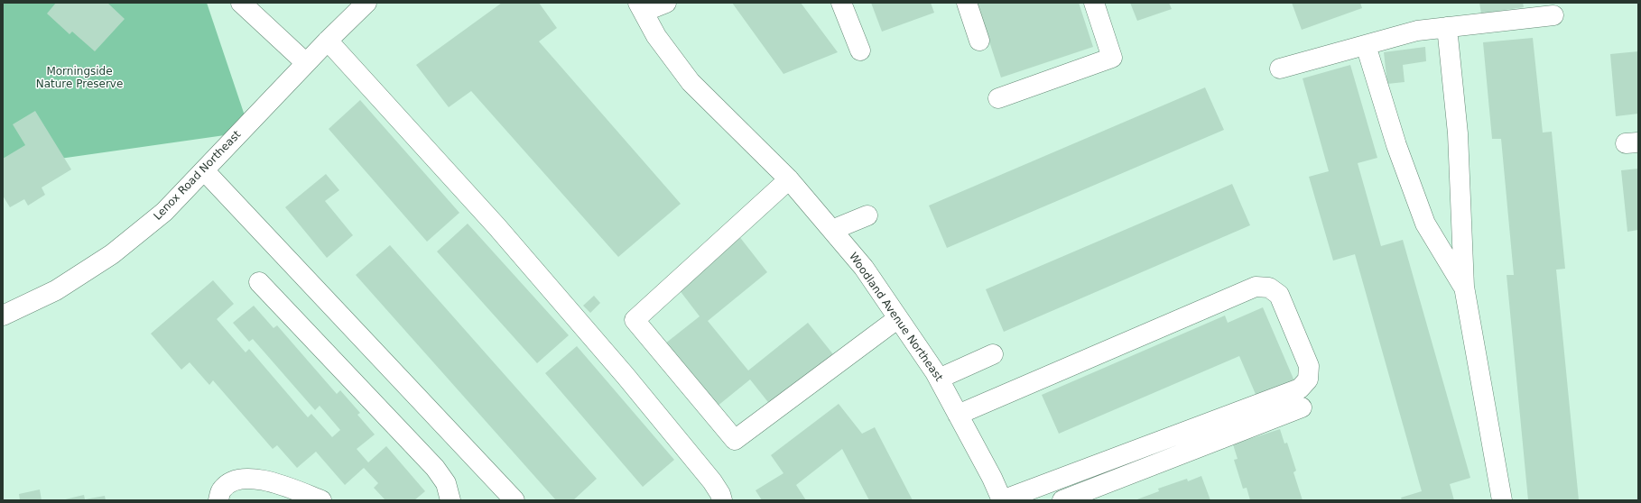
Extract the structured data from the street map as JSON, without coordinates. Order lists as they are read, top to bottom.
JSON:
{
  "streets": {
    "street": ["Lenox Road Northeast", "Woodland Avenue Northeast"]
  },
  "parks": ["Morningside Nature Preserve"]
}
